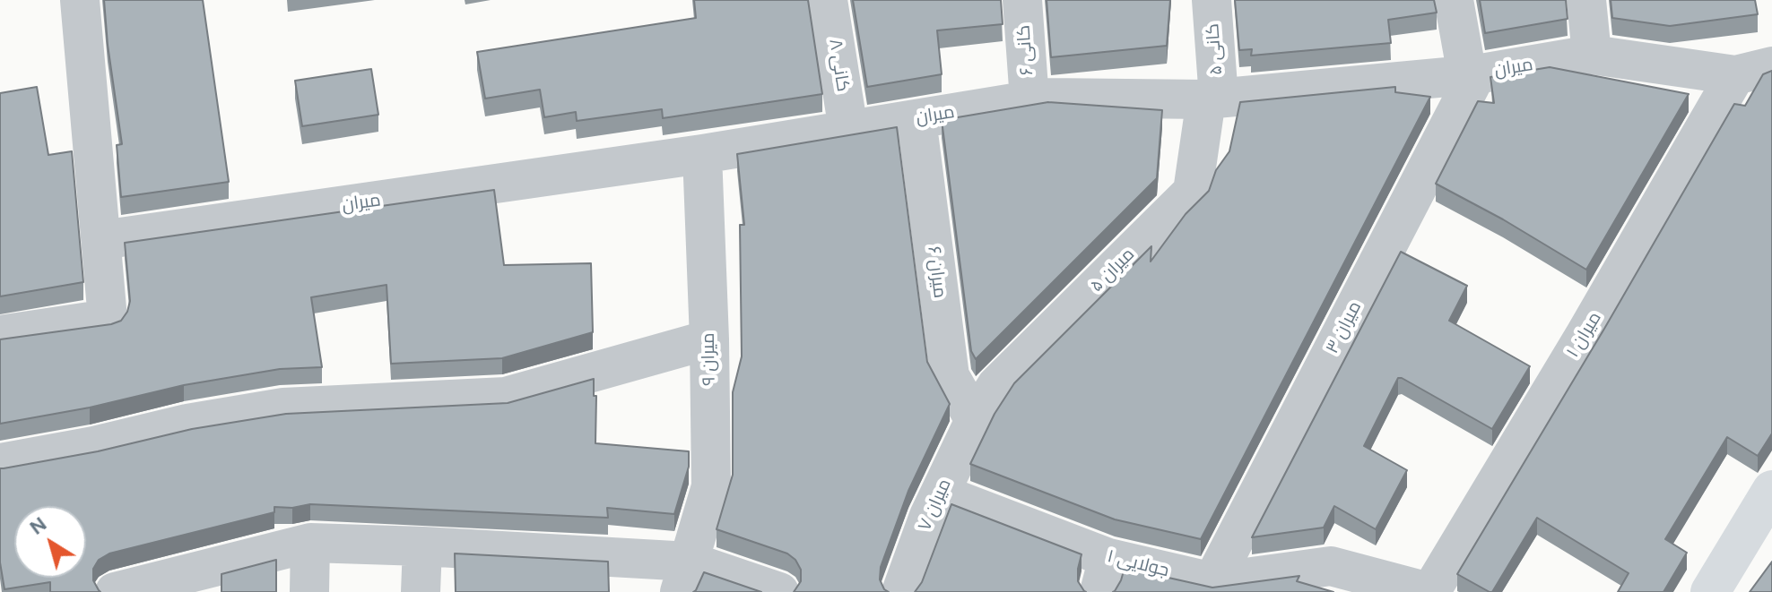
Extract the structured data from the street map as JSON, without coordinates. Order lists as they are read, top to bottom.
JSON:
{
  "streets": {
    "street": [
      "کانی ۵",
      "کانی ۶",
      "کانی ۸",
      "میران",
      "میران ۵",
      "میران ۶",
      "میران ۳",
      "میران ۱",
      "میران ۹",
      "میران ۷",
      "جولایی ۱"
    ]
  },
  "crossings": [
    ["کانی ۵", "میران"],
    ["کانی ۵", "میران ۵"],
    ["کانی ۶", "میران"],
    ["کانی ۸", "میران"],
    ["میران", "میران ۵"],
    ["میران", "میران ۶"],
    ["میران", "میران ۳"],
    ["میران", "میران ۱"],
    ["میران", "میران ۹"],
    ["میران ۵", "میران ۶"],
    ["میران ۵", "میران ۷"],
    ["میران ۶", "میران ۷"],
    ["میران ۳", "جولایی ۱"],
    ["میران ۱", "جولایی ۱"],
    ["میران ۷", "جولایی ۱"]
  ],
  "north": "top left"
}
